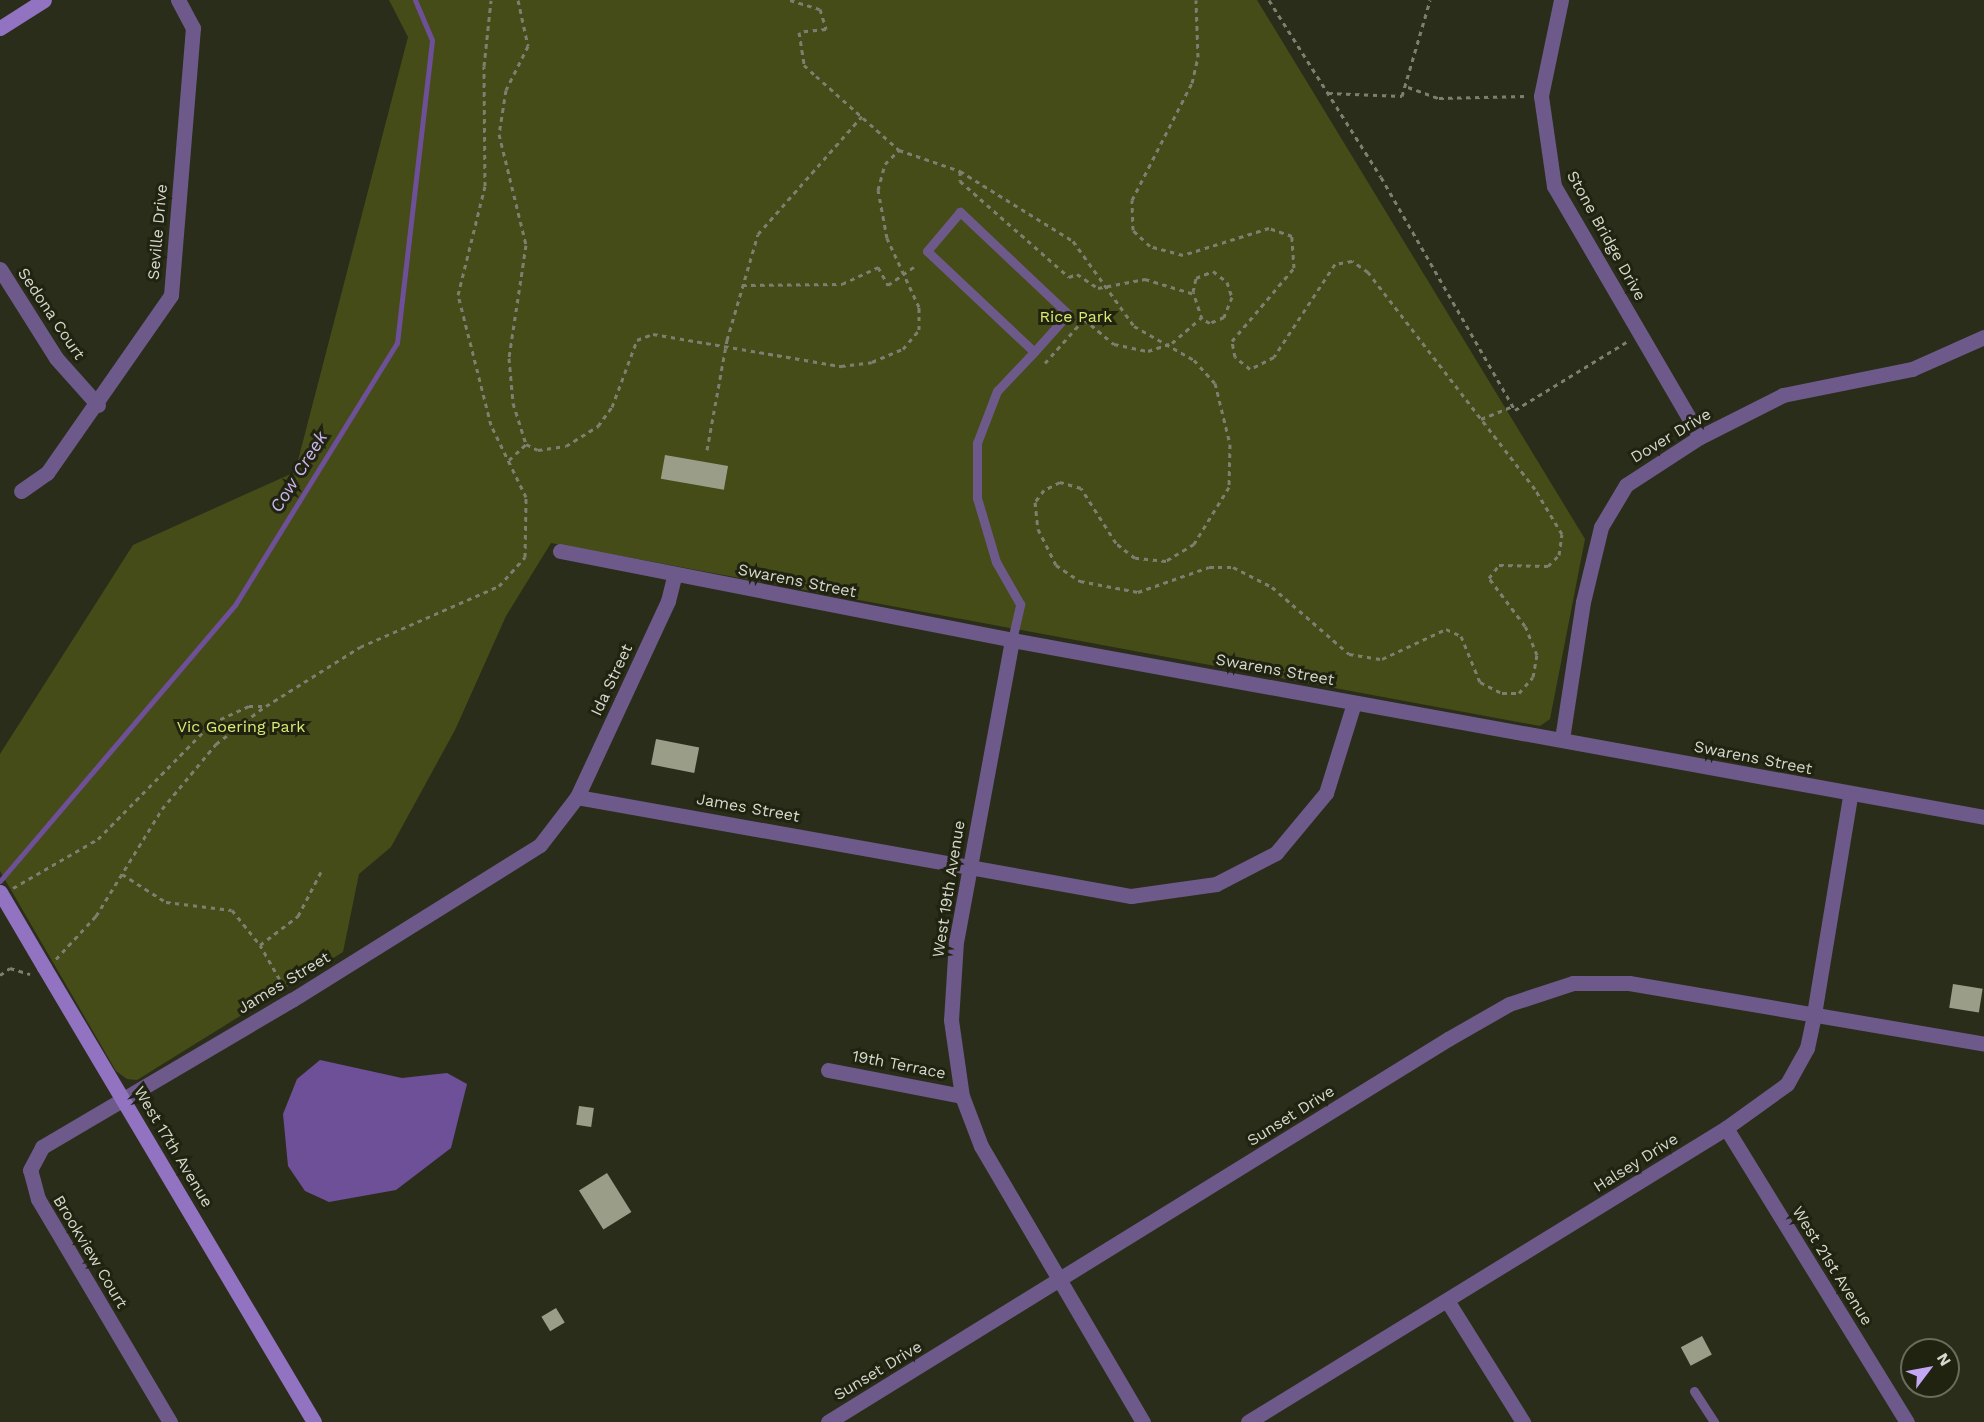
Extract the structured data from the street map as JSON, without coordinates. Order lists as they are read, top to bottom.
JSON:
{
  "streets": {
    "street": [
      "Seville Drive",
      "Stone Bridge Drive",
      "Sedona Court",
      "Dover Drive",
      "Swarens Street",
      "Ida Street",
      "James Street",
      "West 19th Avenue",
      "19th Terrace",
      "Sunset Drive",
      "West 17th Avenue",
      "Halsey Drive",
      "Brookview Court",
      "West 21st Avenue"
    ]
  },
  "crossings": [
    ["Seville Drive", "Sedona Court"],
    ["Stone Bridge Drive", "Dover Drive"],
    ["Dover Drive", "Swarens Street"],
    ["Swarens Street", "Ida Street"],
    ["Swarens Street", "James Street"],
    ["Swarens Street", "West 19th Avenue"],
    ["Swarens Street", "Halsey Drive"],
    ["Ida Street", "James Street"],
    ["James Street", "West 19th Avenue"],
    ["James Street", "West 17th Avenue"],
    ["James Street", "Brookview Court"],
    ["West 19th Avenue", "19th Terrace"],
    ["West 19th Avenue", "Sunset Drive"],
    ["Sunset Drive", "Halsey Drive"],
    ["West 17th Avenue", "Brookview Court"],
    ["Halsey Drive", "West 21st Avenue"]
  ],
  "water": ["Cow Creek"],
  "parks": ["Rice Park", "Vic Goering Park"],
  "north": "top right"
}
